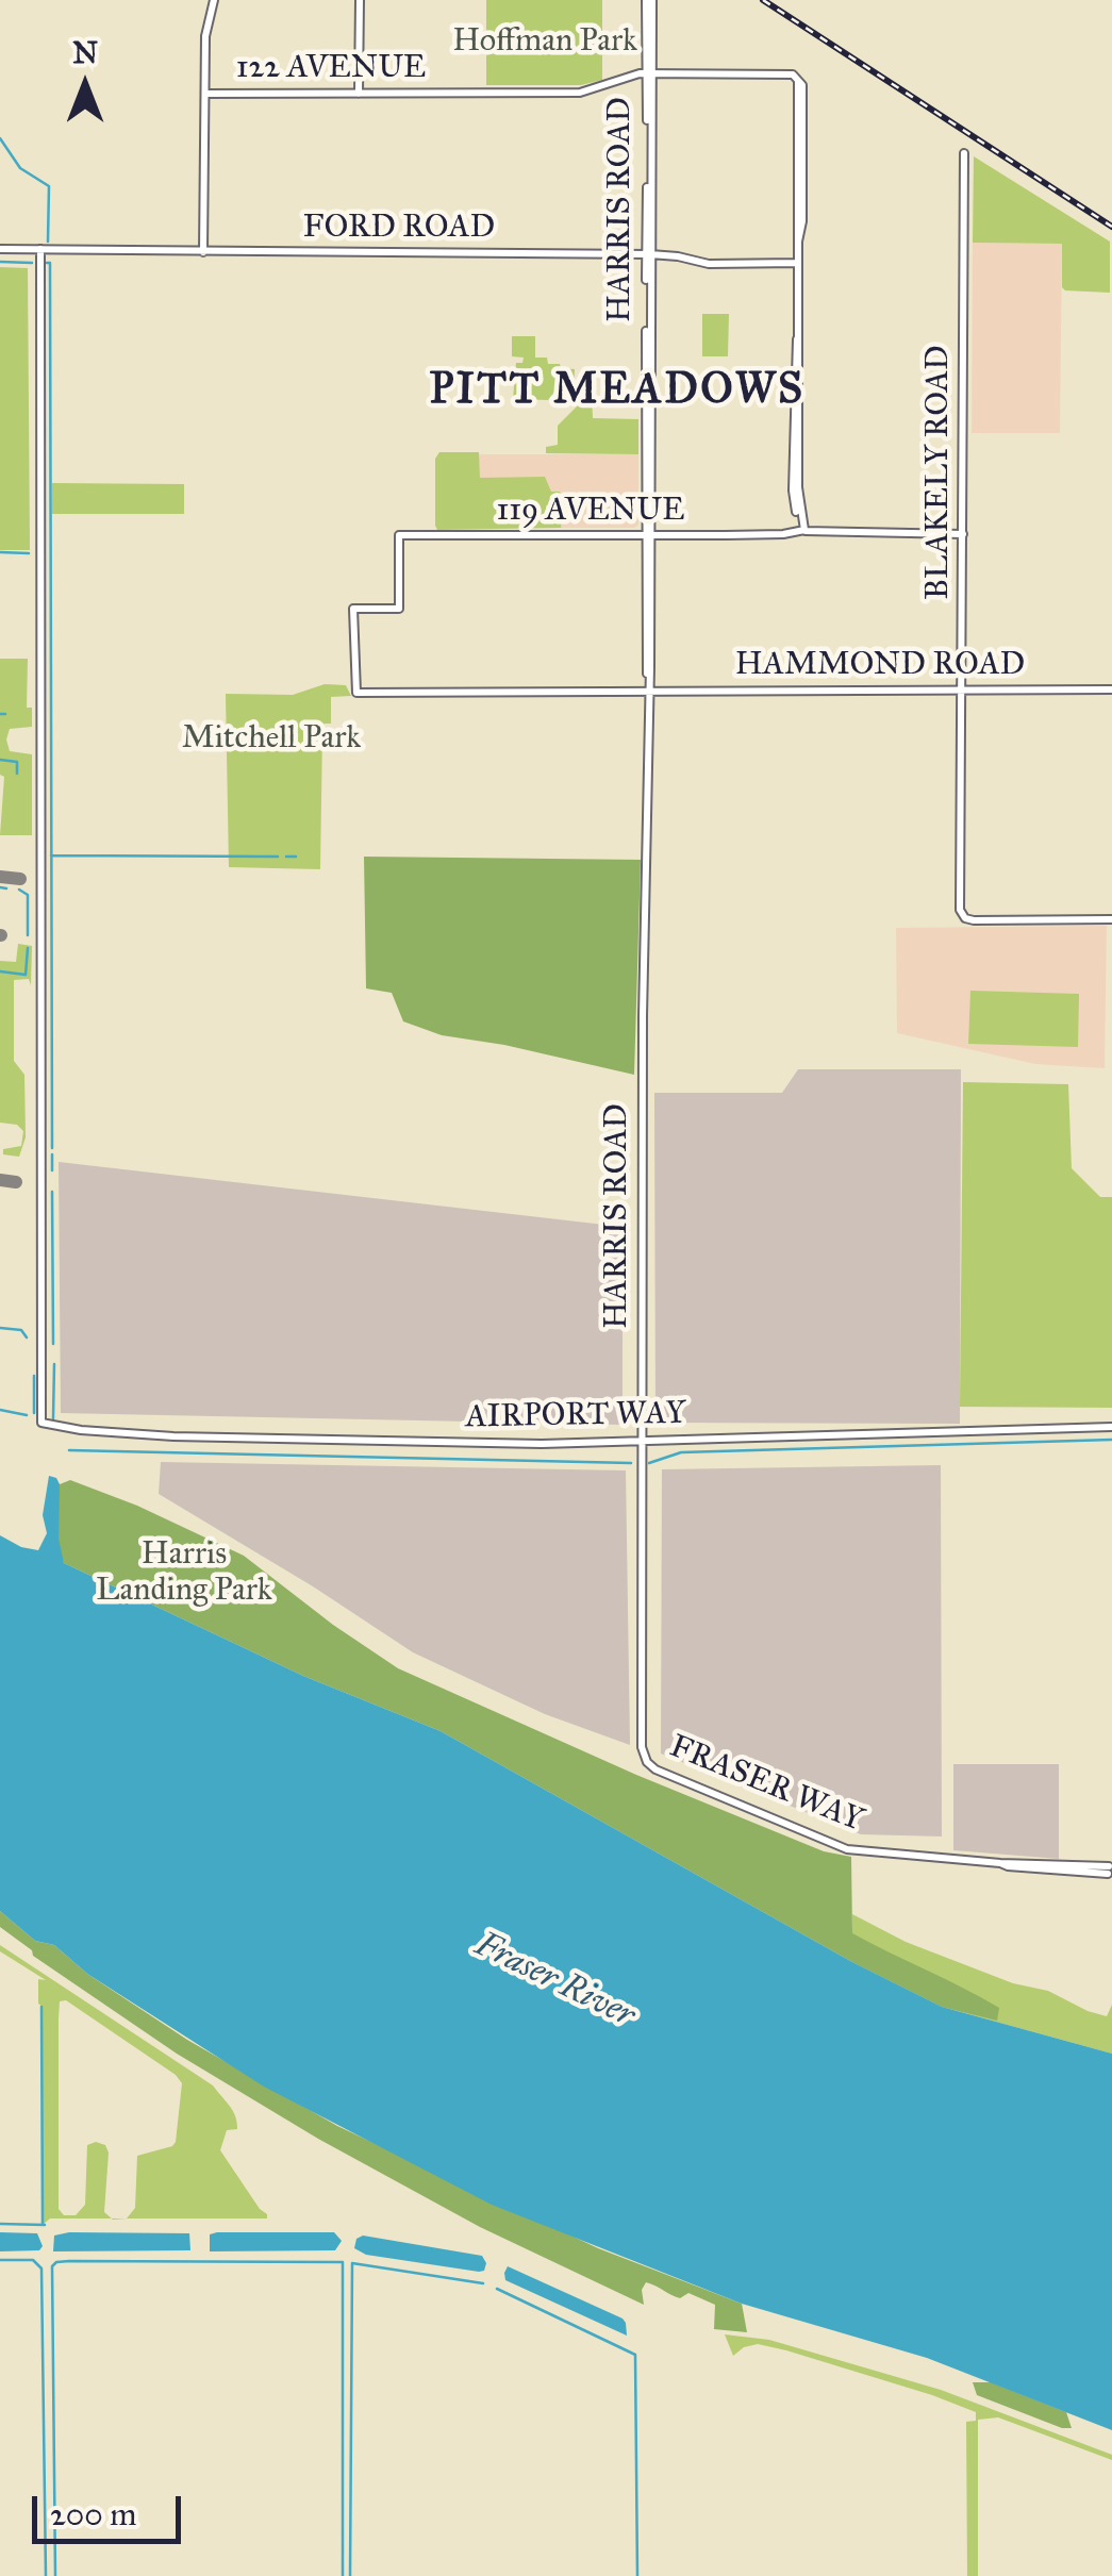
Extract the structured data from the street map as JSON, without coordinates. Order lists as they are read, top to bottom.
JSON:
{
  "streets": {
    "street": [
      "122 AVENUE",
      "HARRIS ROAD",
      "FORD ROAD",
      "BLAKELY ROAD",
      "119 AVENUE",
      "HAMMOND ROAD",
      "AIRPORT WAY",
      "FRASER WAY"
    ]
  },
  "crossings": [
    ["122 AVENUE", "HARRIS ROAD"],
    ["122 AVENUE", "FORD ROAD"],
    ["HARRIS ROAD", "FORD ROAD"],
    ["HARRIS ROAD", "119 AVENUE"],
    ["HARRIS ROAD", "HAMMOND ROAD"],
    ["HARRIS ROAD", "AIRPORT WAY"],
    ["HARRIS ROAD", "FRASER WAY"],
    ["FORD ROAD", "AIRPORT WAY"],
    ["BLAKELY ROAD", "119 AVENUE"],
    ["BLAKELY ROAD", "HAMMOND ROAD"],
    ["119 AVENUE", "HAMMOND ROAD"]
  ],
  "districts": ["PITT MEADOWS"],
  "water": ["Fraser River"],
  "parks": ["Hoffman Park", "Mitchell Park", "Harris Landing Park"],
  "scale_bar": "200 m",
  "north": "top"
}
